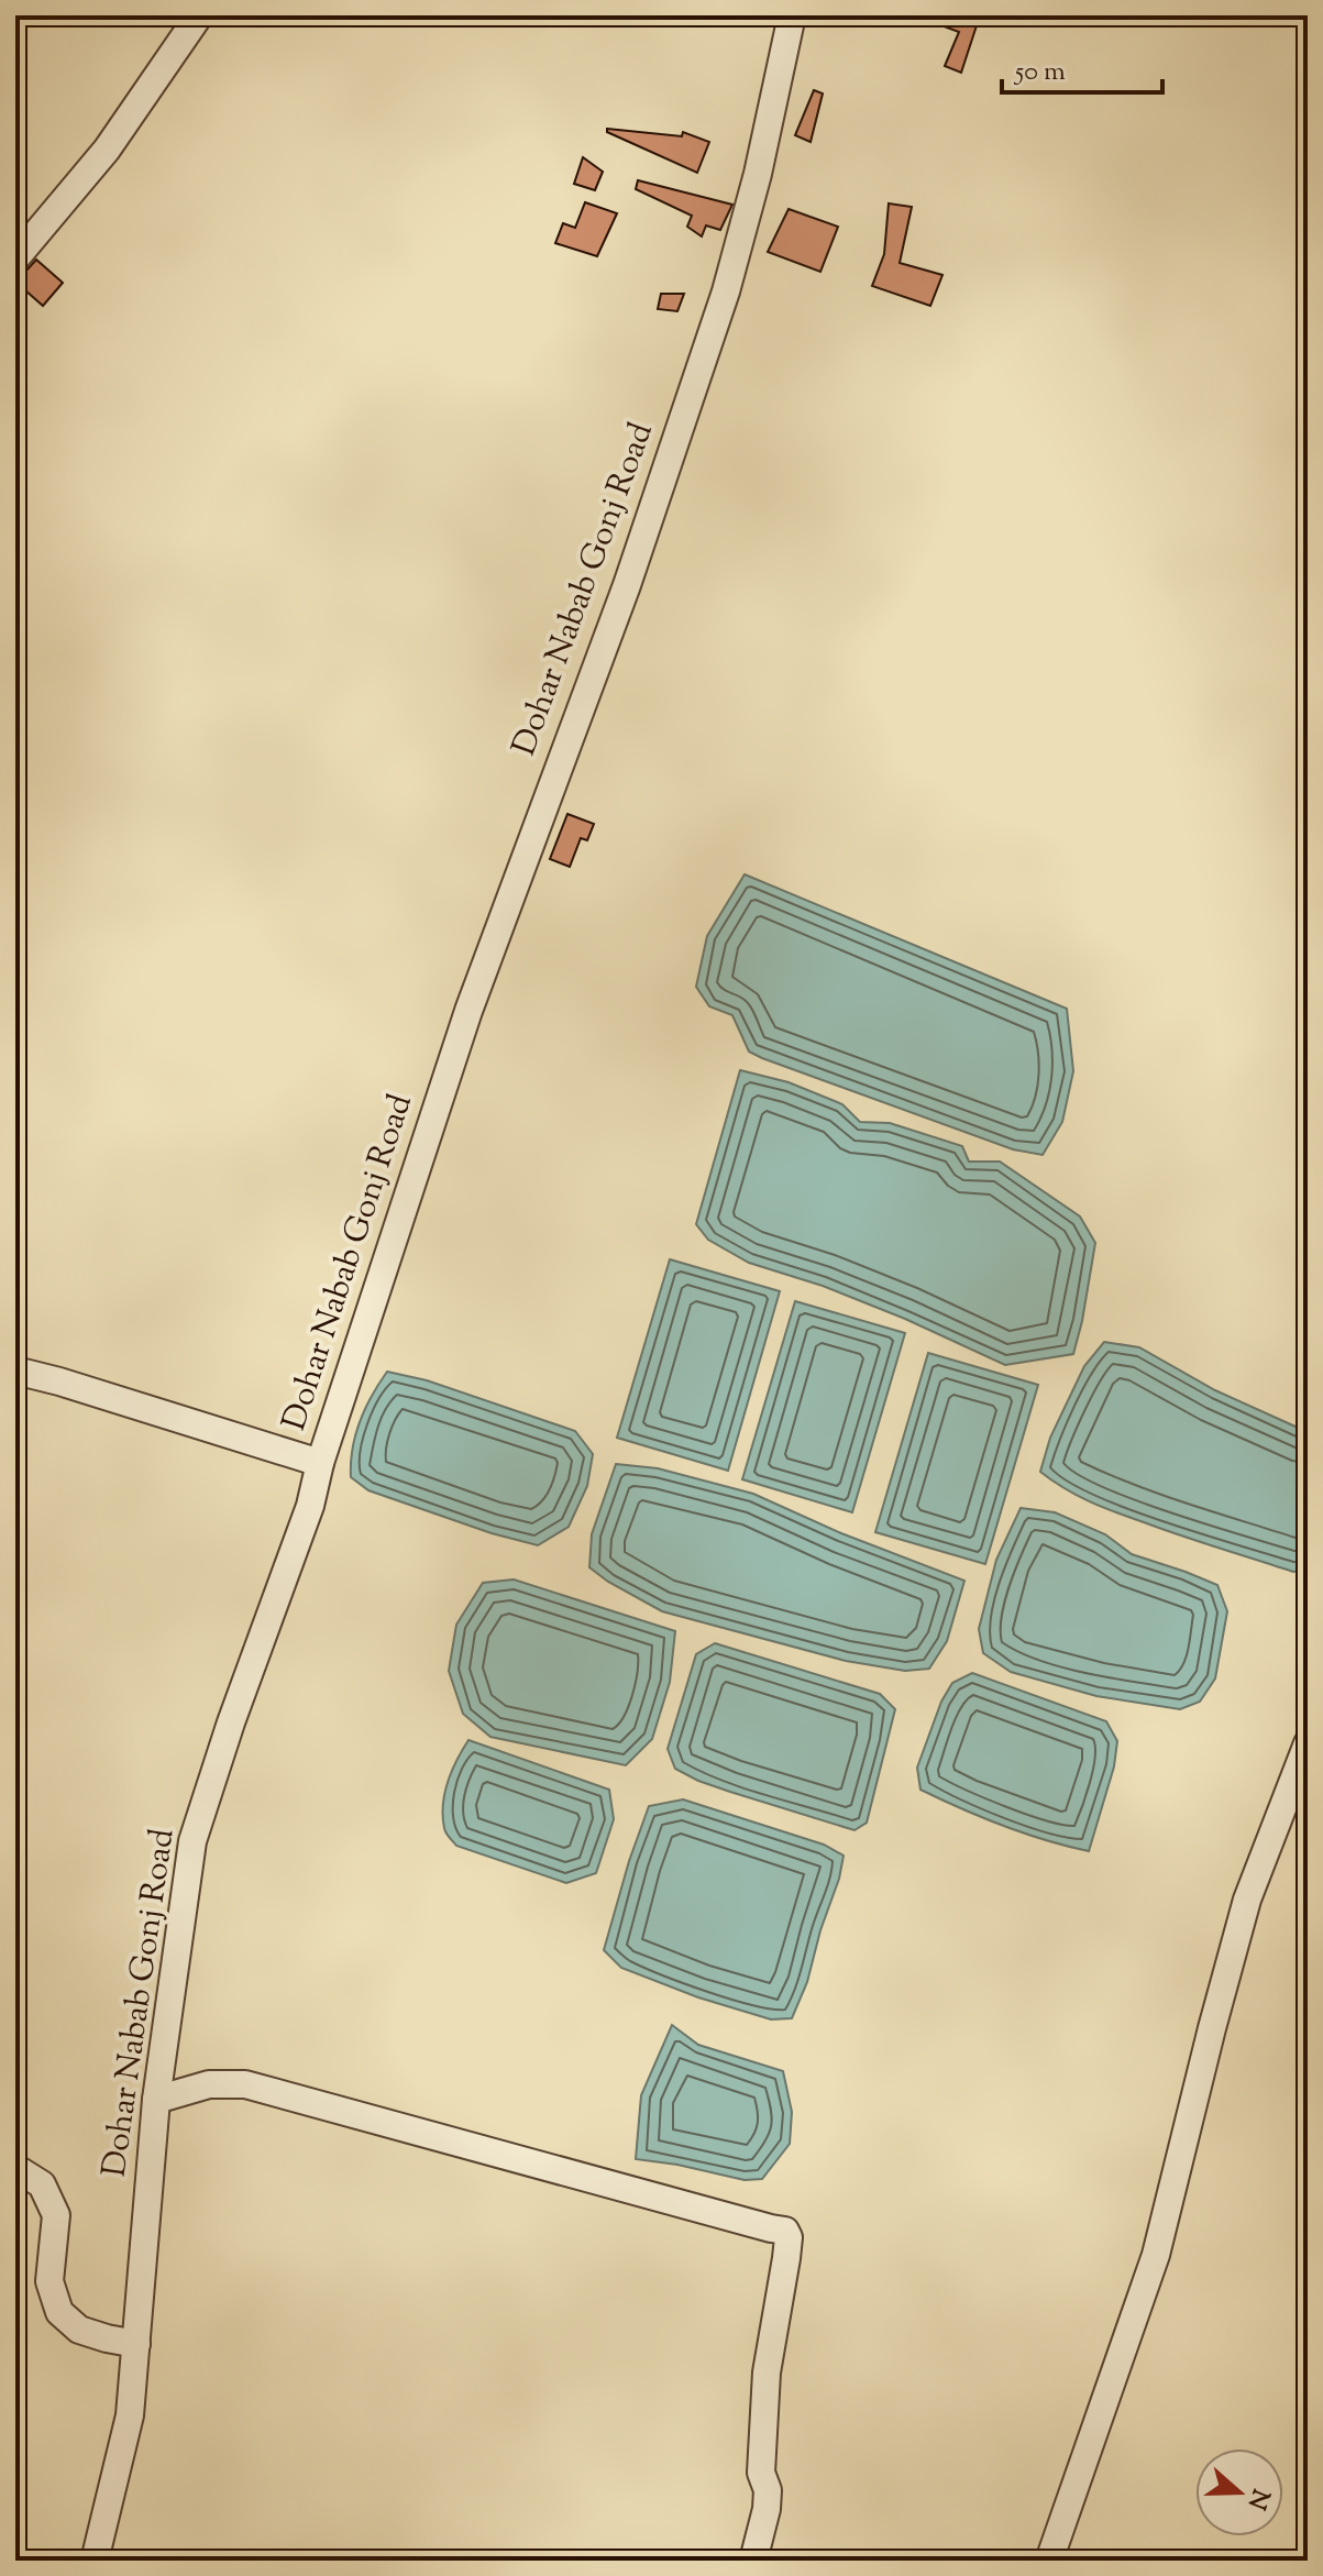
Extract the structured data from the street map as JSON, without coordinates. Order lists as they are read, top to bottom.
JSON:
{
  "streets": {
    "street": ["Dohar Nabab Gonj Road"]
  },
  "scale_bar": "50 m",
  "north": "right"
}
